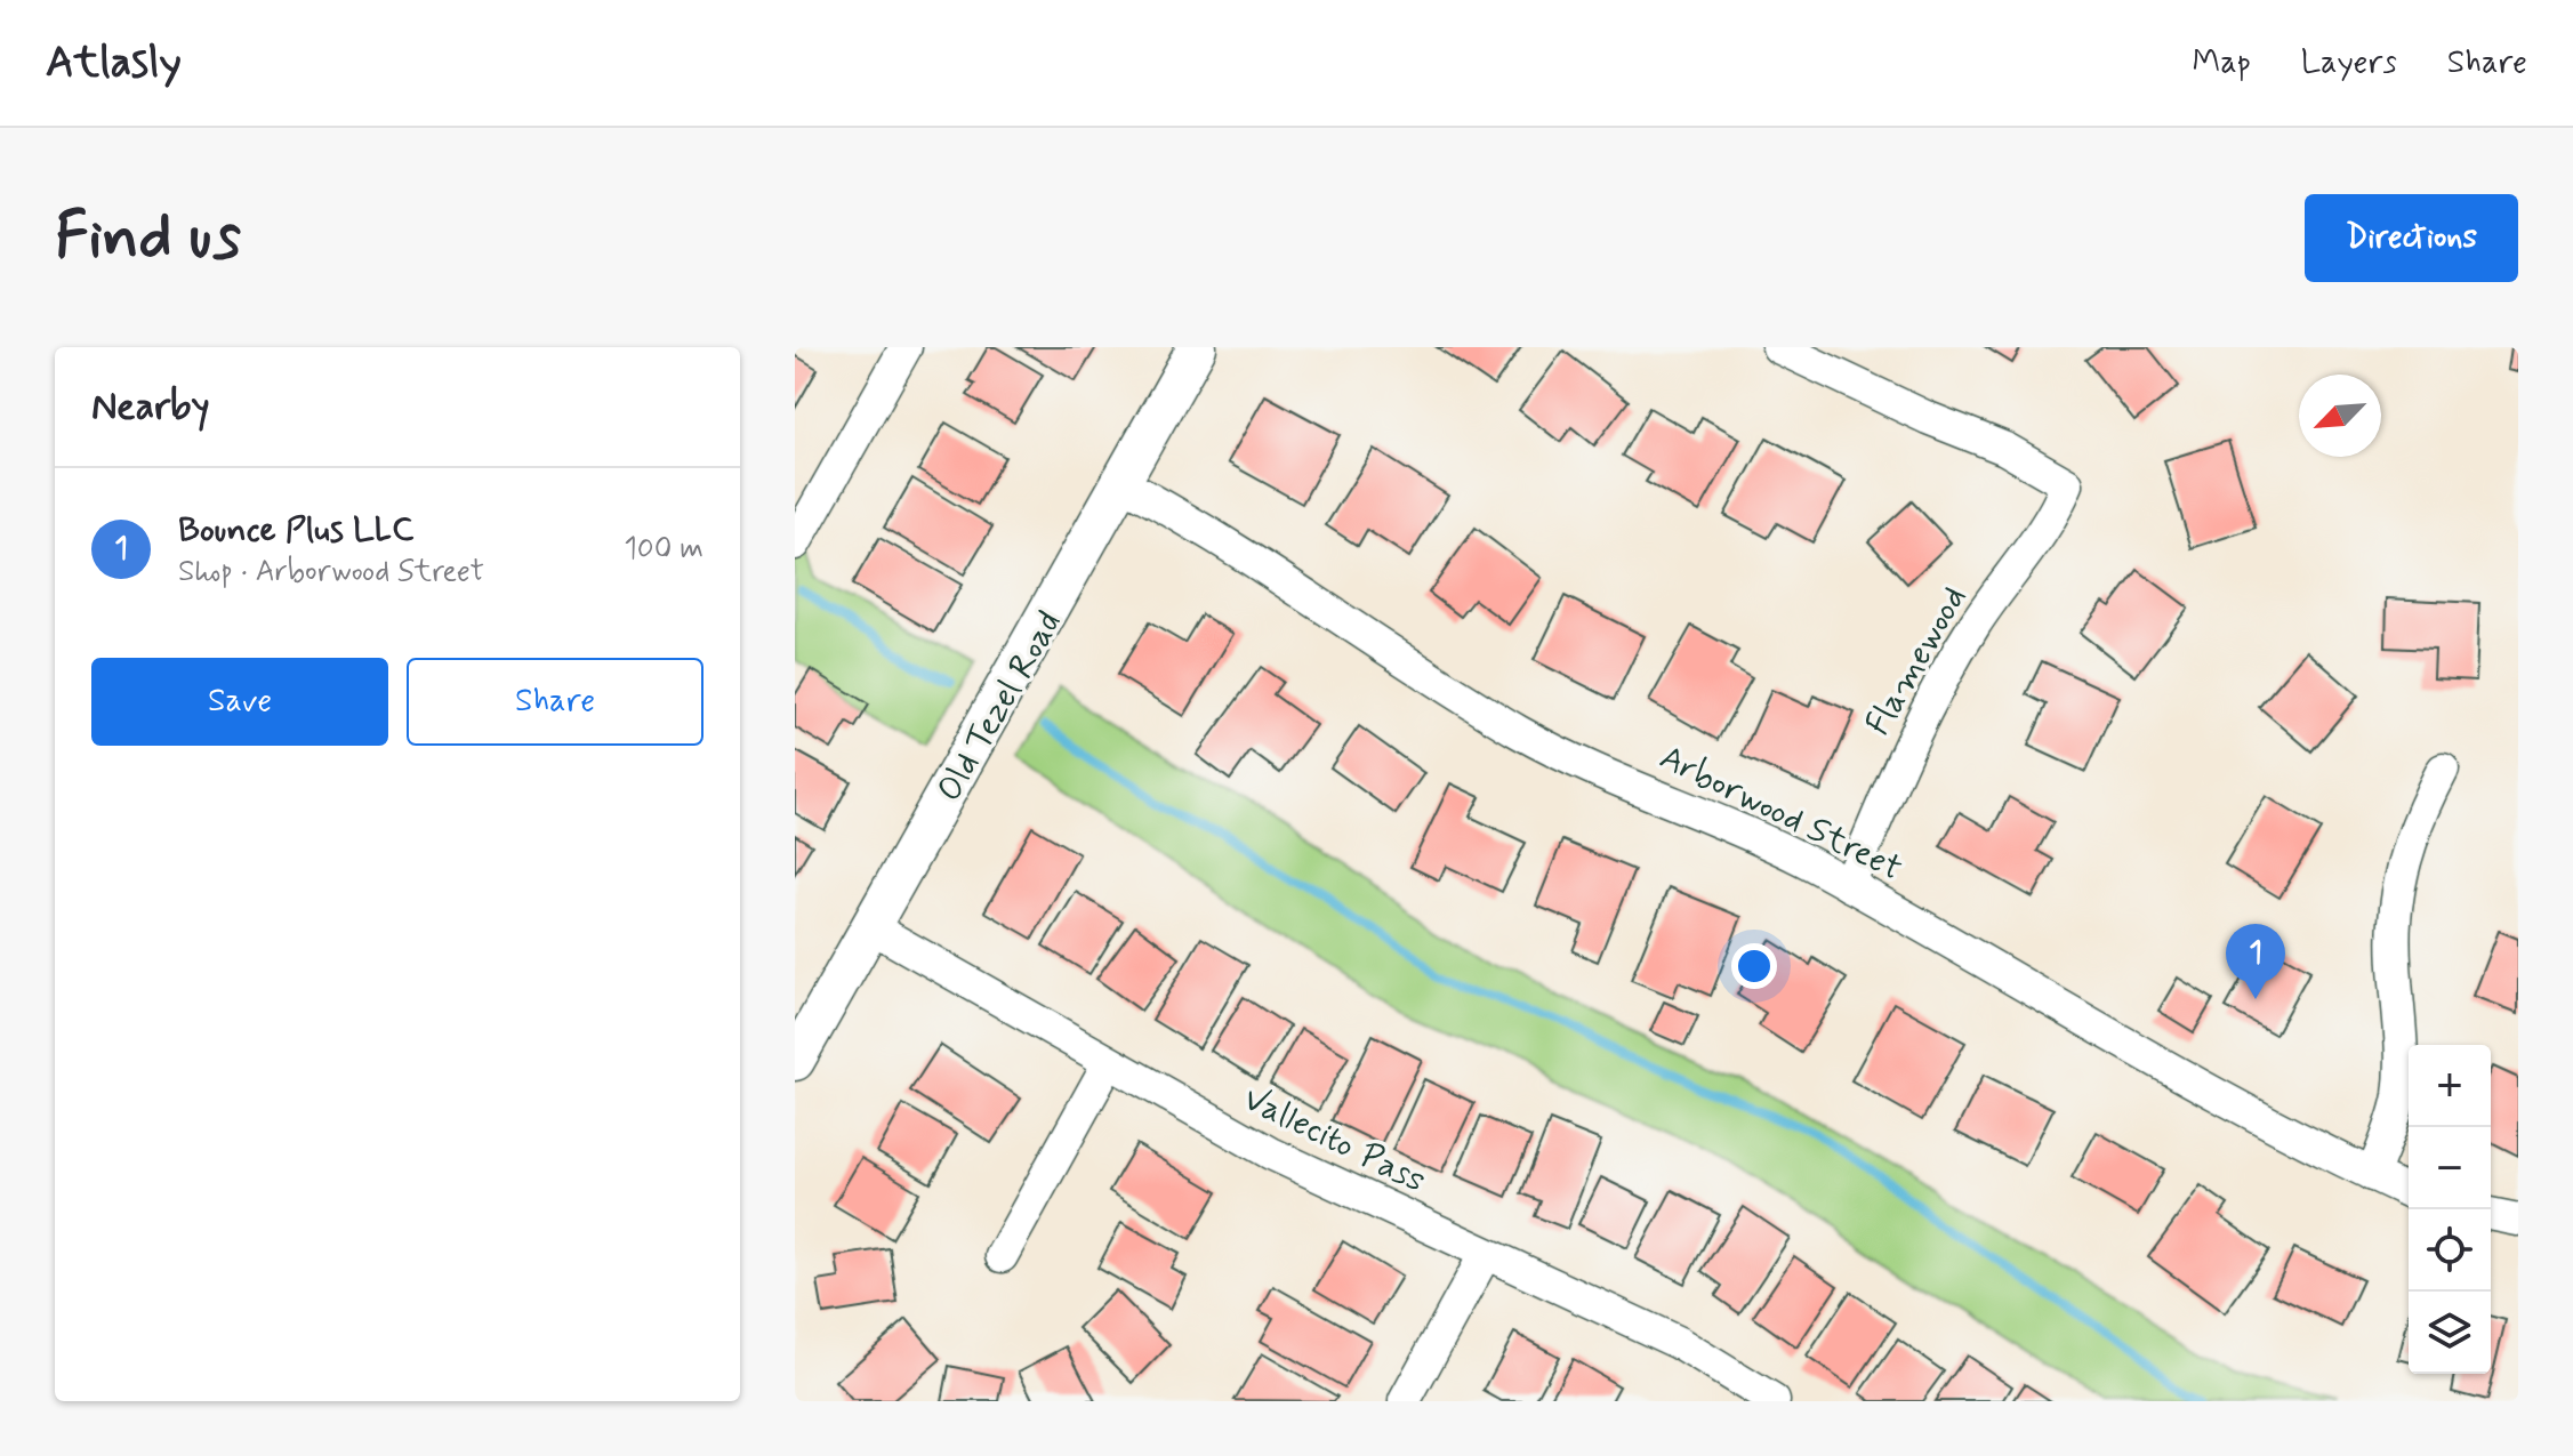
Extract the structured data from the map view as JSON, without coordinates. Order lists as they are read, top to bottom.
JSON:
{
  "streets": {
    "street": [
      "Flamewood",
      "Old Tezel Road",
      "Arborwood Street",
      "Vallecito Pass"
    ]
  },
  "crossings": [
    ["Flamewood", "Arborwood Street"],
    ["Old Tezel Road", "Arborwood Street"],
    ["Old Tezel Road", "Vallecito Pass"]
  ],
  "north": "bottom left",
  "page": {
    "header": "Atlasly",
    "nav": ["Map", "Layers", "Share"],
    "buttons": [
      "Directions",
      ["Save", "Share"]
    ],
    "title": "Find us",
    "heading": "Nearby",
    "list": [
      {
        "mark": "1",
        "name": "Bounce Plus LLC",
        "note": "Shop · Arborwood Street",
        "value": "100 m"
      }
    ],
    "pins": "1",
    "map_buttons": ["+", "−"]
  }
}
